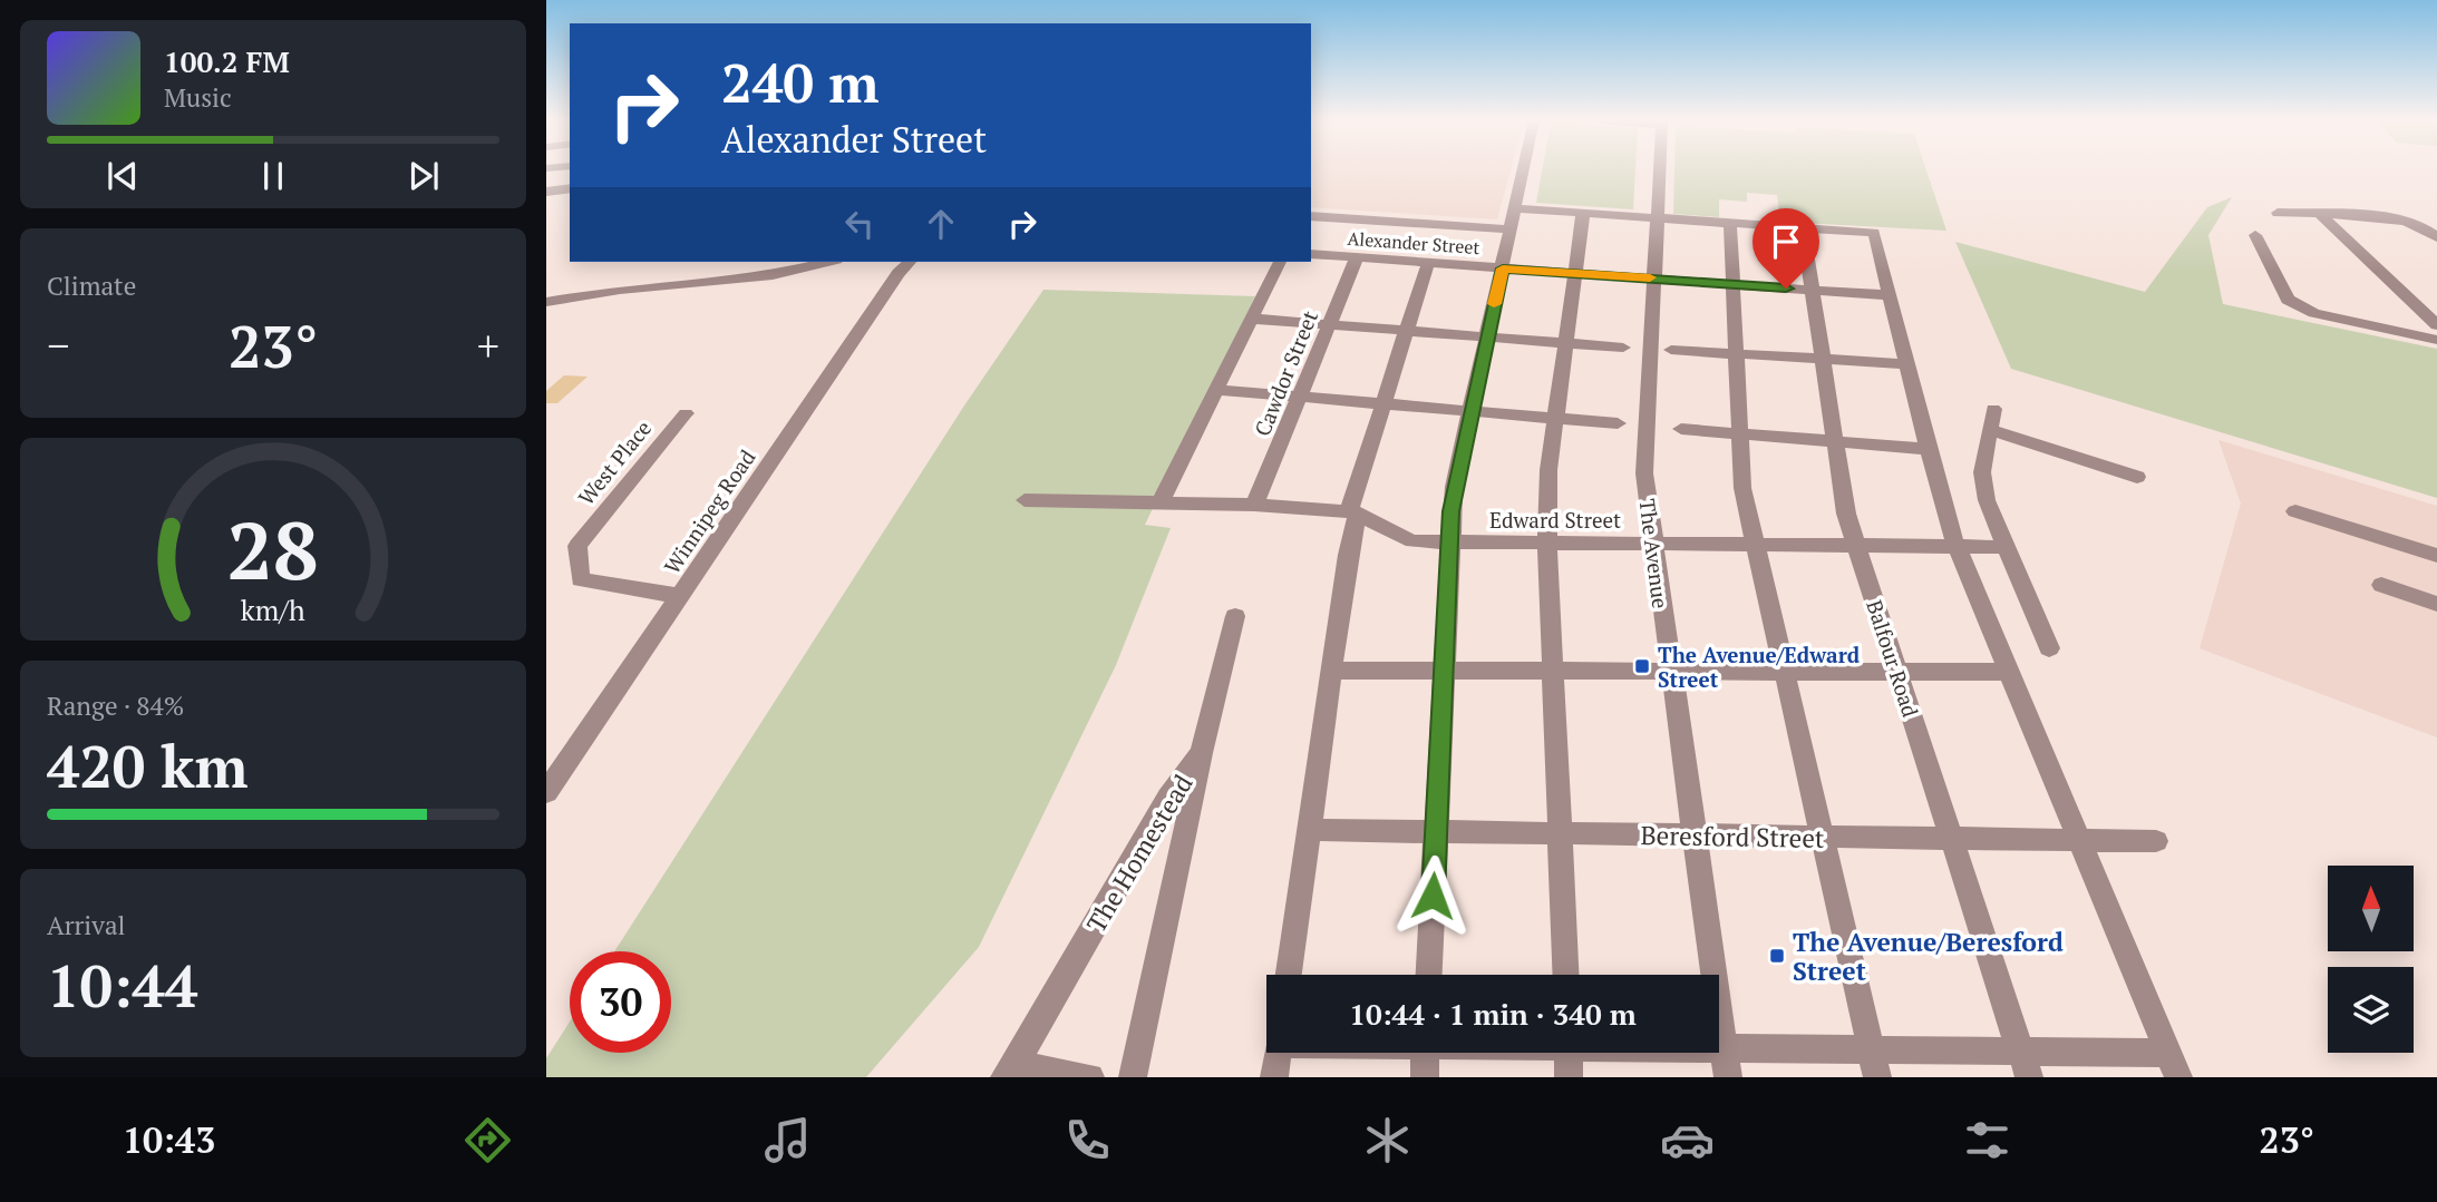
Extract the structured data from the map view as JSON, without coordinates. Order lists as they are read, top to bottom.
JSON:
{
  "streets": {
    "street": [
      "Alexander Street",
      "Cawdor Street",
      "West Place",
      "Winnipeg Road",
      "Edward Street",
      "The Avenue",
      "Balfour Road",
      "Beresford Street",
      "The Homestead"
    ]
  },
  "crossings": [
    ["Alexander Street", "Cawdor Street"],
    ["Alexander Street", "The Avenue"],
    ["Alexander Street", "Balfour Road"],
    ["Cawdor Street", "Edward Street"],
    ["West Place", "Winnipeg Road"],
    ["Edward Street", "The Avenue"],
    ["Edward Street", "Balfour Road"],
    ["The Avenue", "Beresford Street"],
    ["Balfour Road", "Beresford Street"]
  ],
  "places": {
    "transit": ["The Avenue/Edward Street", "The Avenue/Beresford Street"]
  },
  "north": "top",
  "page": {
    "turn": ["240 m", "Alexander Street"],
    "song": ["100.2 FM", "Music"],
    "tile": [
      "Climate",
      ["Range · 84%", "420 km"],
      ["Arrival", "10:44"]
    ],
    "heat": ["−", "23°", "+"],
    "limit": "30",
    "trip": "10:44 · 1 min · 340 m",
    "tabs": ["10:43", "23°"],
    "gauge": ["28", "km/h"]
  }
}
